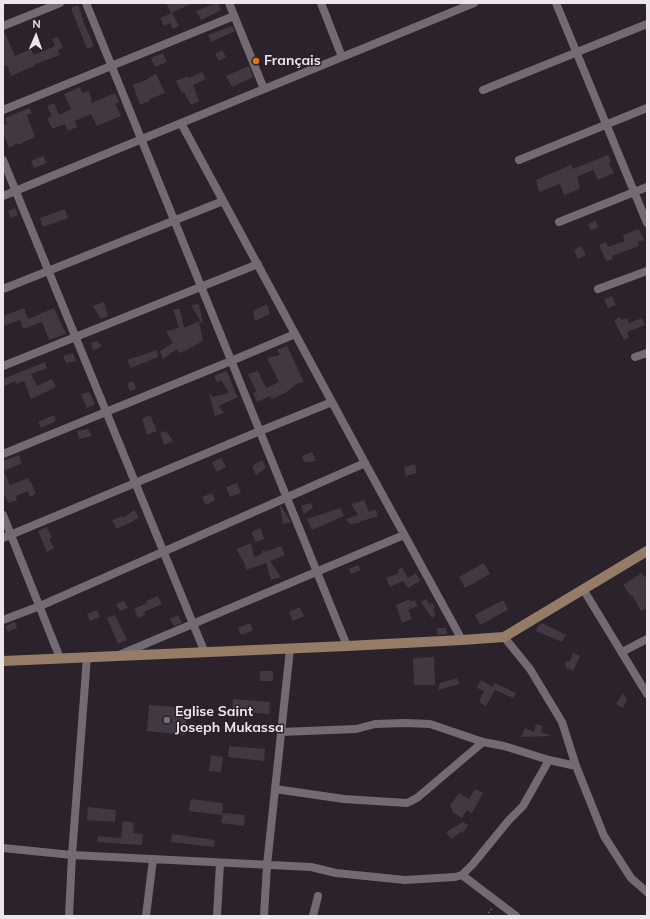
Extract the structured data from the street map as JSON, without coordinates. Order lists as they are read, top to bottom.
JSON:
{
  "places": ["Français", "Eglise Saint Joseph Mukassa"],
  "north": "top"
}
